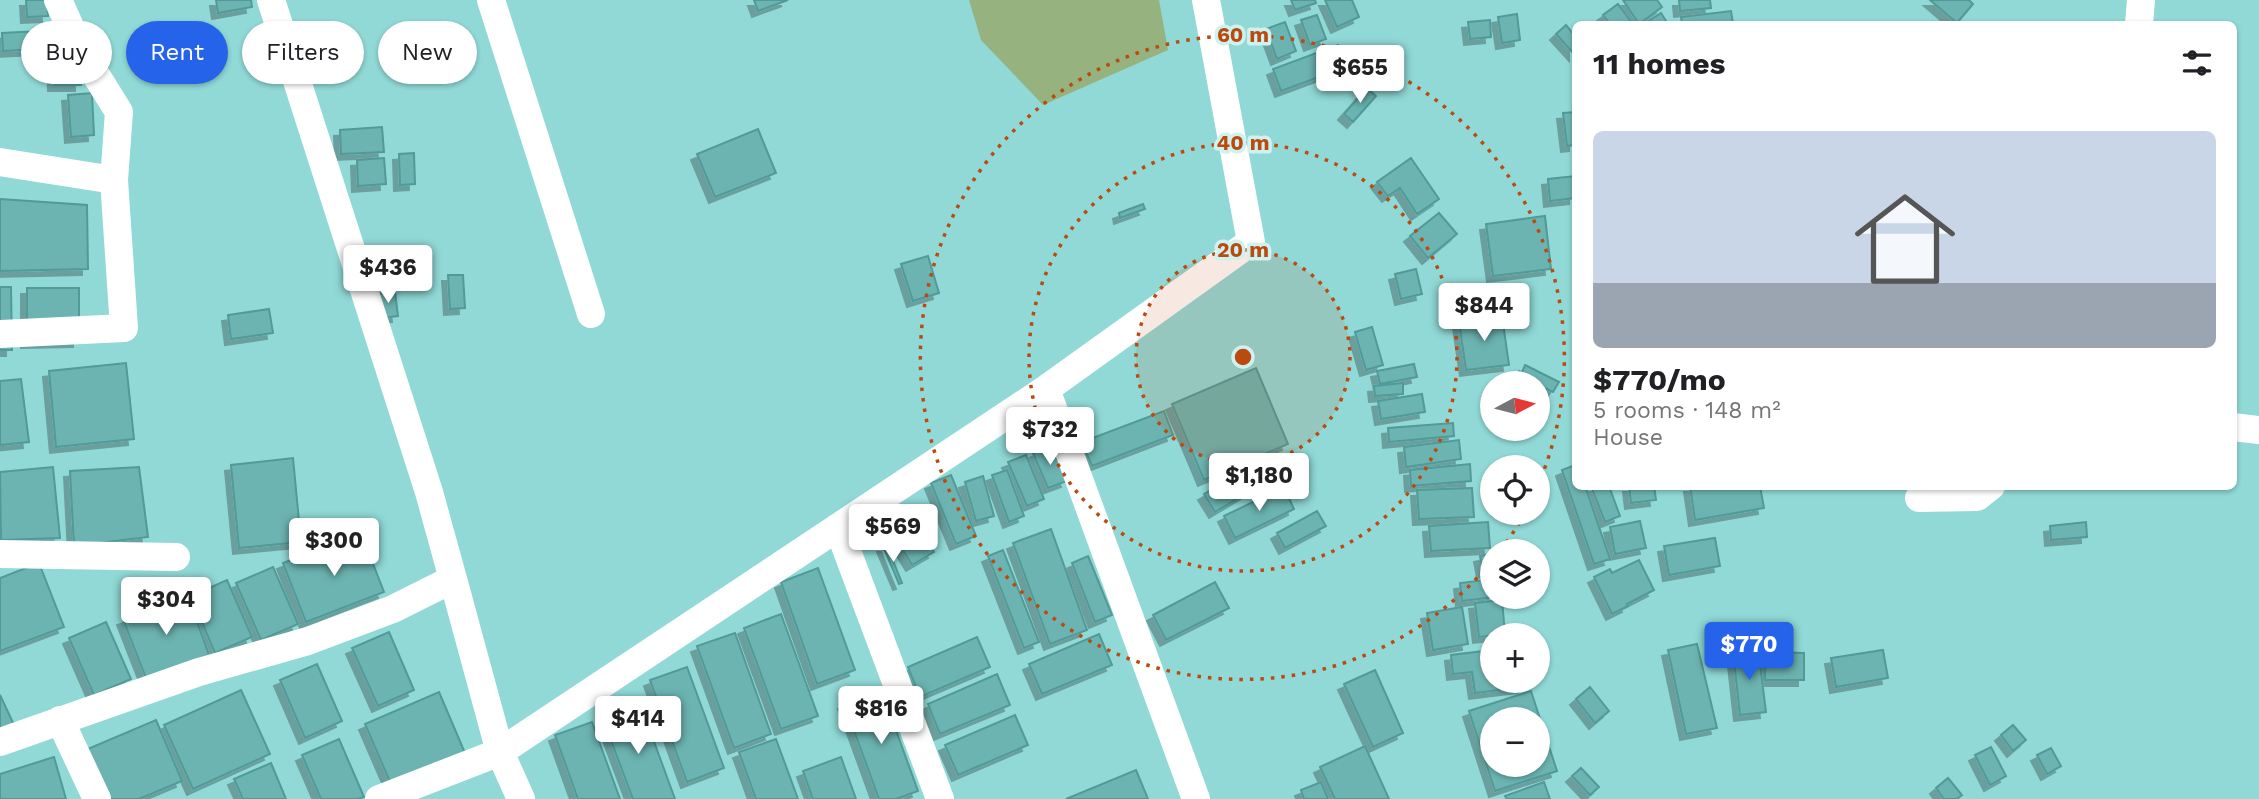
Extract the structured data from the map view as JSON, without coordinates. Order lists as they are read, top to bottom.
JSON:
{
  "north": "right",
  "page": {
    "chip": [
      "Buy",
      "Rent",
      "Filters",
      "New"
    ],
    "heading": "11 homes",
    "price": [
      "$655",
      "$436",
      "$844",
      "$732",
      "$1,180",
      "$569",
      "$300",
      "$304",
      "$770",
      "$816",
      "$414"
    ],
    "list": [
      {
        "name": "$770/mo",
        "note": "5 rooms · 148 m² · House"
      }
    ],
    "map_buttons": ["+", "−"]
  },
  "rings": ["60 m", "40 m", "20 m"]
}
